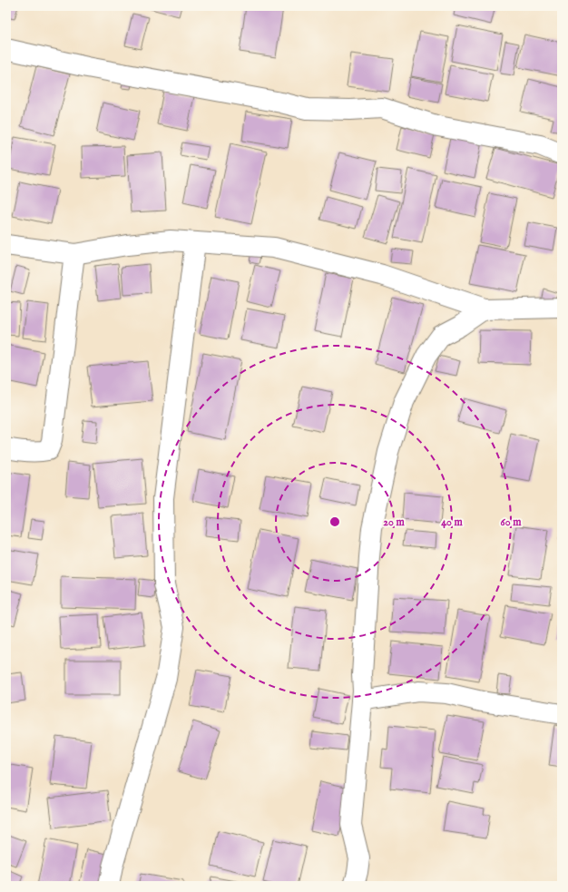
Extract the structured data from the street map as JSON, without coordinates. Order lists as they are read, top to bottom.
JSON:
{
  "rings": ["20 m", "40 m", "60 m"]
}
